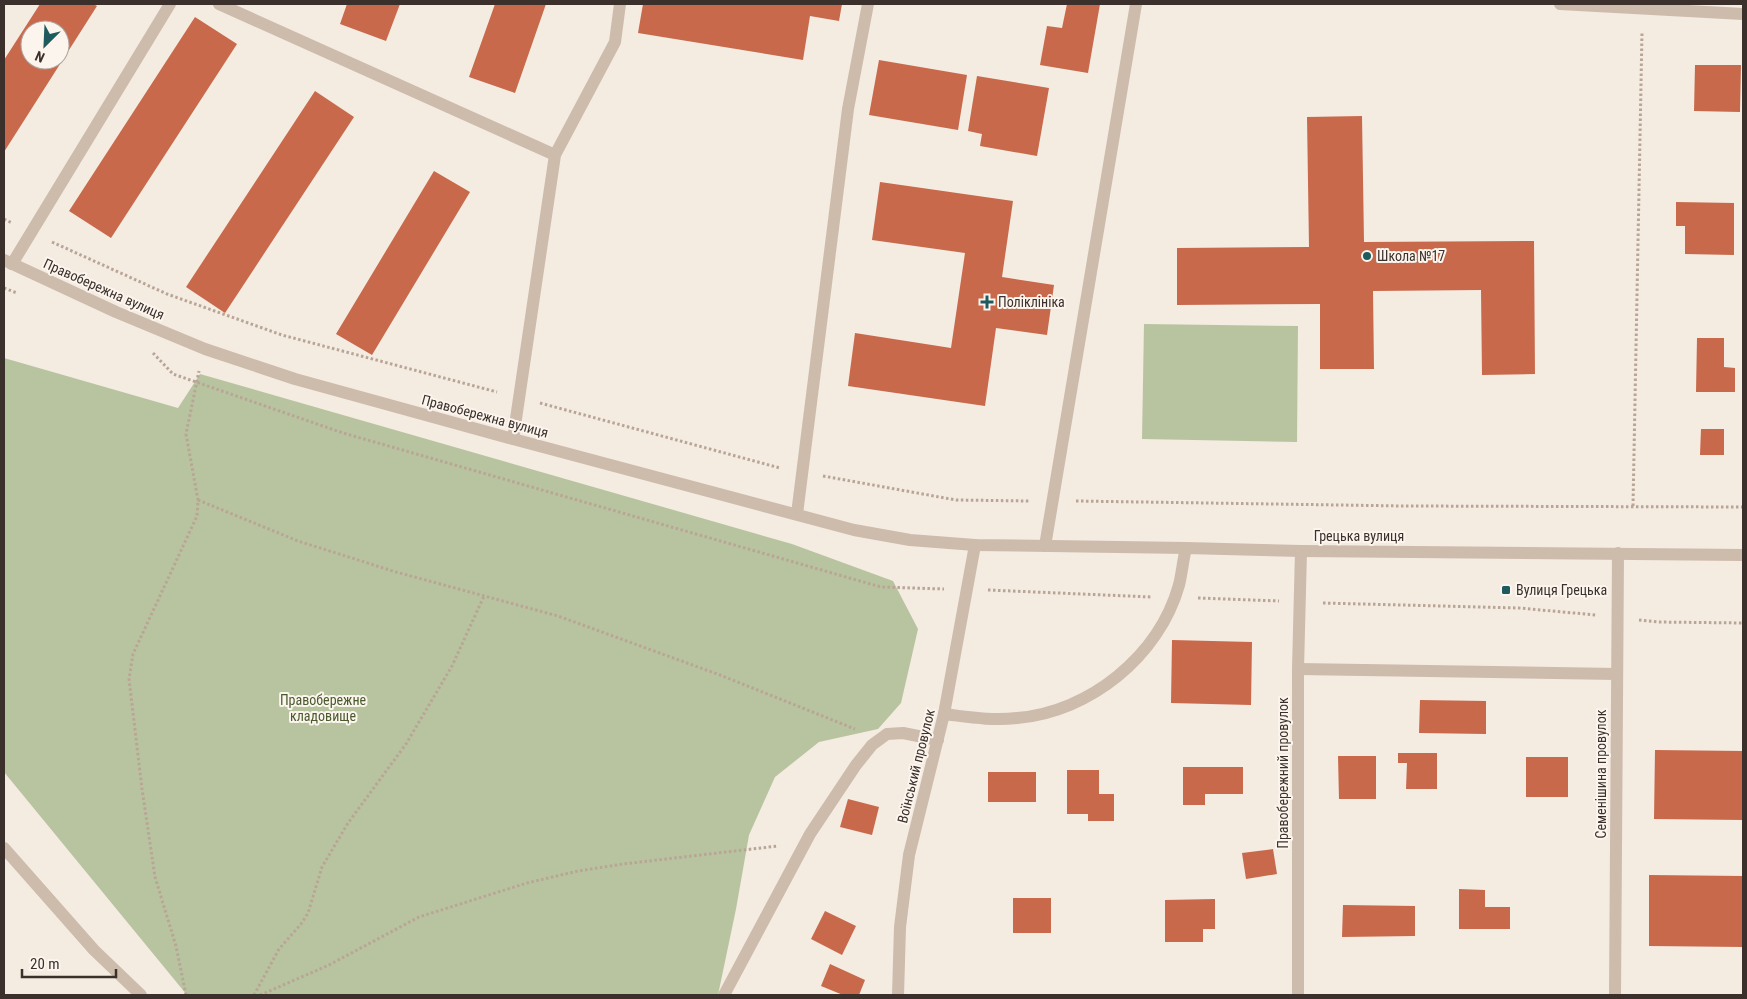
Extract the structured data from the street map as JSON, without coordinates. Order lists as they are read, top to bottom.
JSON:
{
  "streets": {
    "street": [
      "Правобережна вулиця",
      "Грецька вулиця",
      "Воїнський провулок",
      "Правобережний провулок",
      "Семенішина провулок"
    ]
  },
  "crossings": [
    ["Правобережна вулиця", "Грецька вулиця"],
    ["Правобережна вулиця", "Воїнський провулок"],
    ["Грецька вулиця", "Воїнський провулок"],
    ["Грецька вулиця", "Правобережний провулок"],
    ["Грецька вулиця", "Семенішина провулок"]
  ],
  "parks": ["Правобережне кладовище"],
  "places": {
    "other": ["Школа №17"],
    "health": ["Поліклініка"],
    "transit": ["Вулиця Грецька"]
  },
  "scale_bar": "20 m",
  "north": "bottom left"
}
